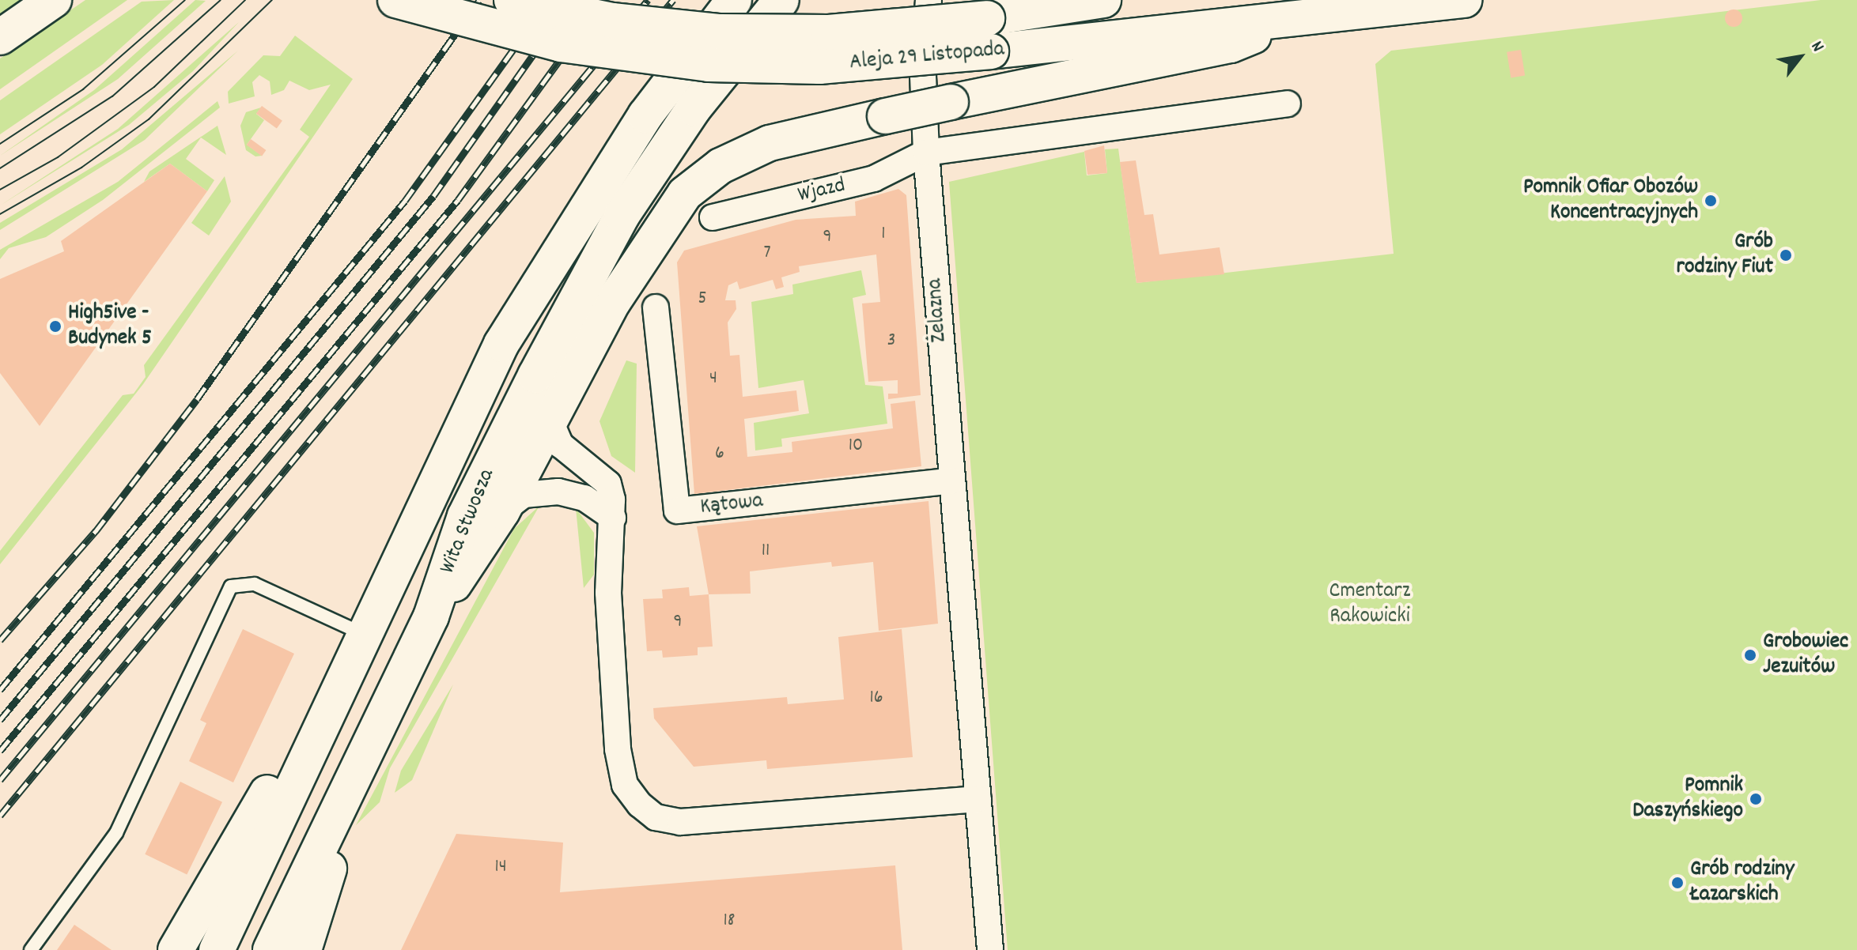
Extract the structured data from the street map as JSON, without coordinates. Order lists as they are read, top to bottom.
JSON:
{
  "streets": {
    "main road": ["Aleja 29 Listopada", "Wita Stwosza"],
    "street": ["Wjazd", "Żelazna", "Kątowa"]
  },
  "crossings": [
    ["Wjazd", "Żelazna"],
    ["Żelazna", "Kątowa"]
  ],
  "parks": ["Cmentarz Rakowicki"],
  "places": [
    "Pomnik Ofiar Obozów Koncentracyjnych",
    "Grób rodziny Fiut",
    "High5ive - Budynek 5",
    "Grobowiec Jezuitów",
    "Pomnik Daszyńskiego",
    "Grób rodziny Łazarskich"
  ],
  "house_numbers": [
    "1",
    "9",
    "7",
    "5",
    "3",
    "4",
    "10",
    "6",
    "11",
    "9",
    "16",
    "14",
    "18"
  ],
  "north": "top right"
}
